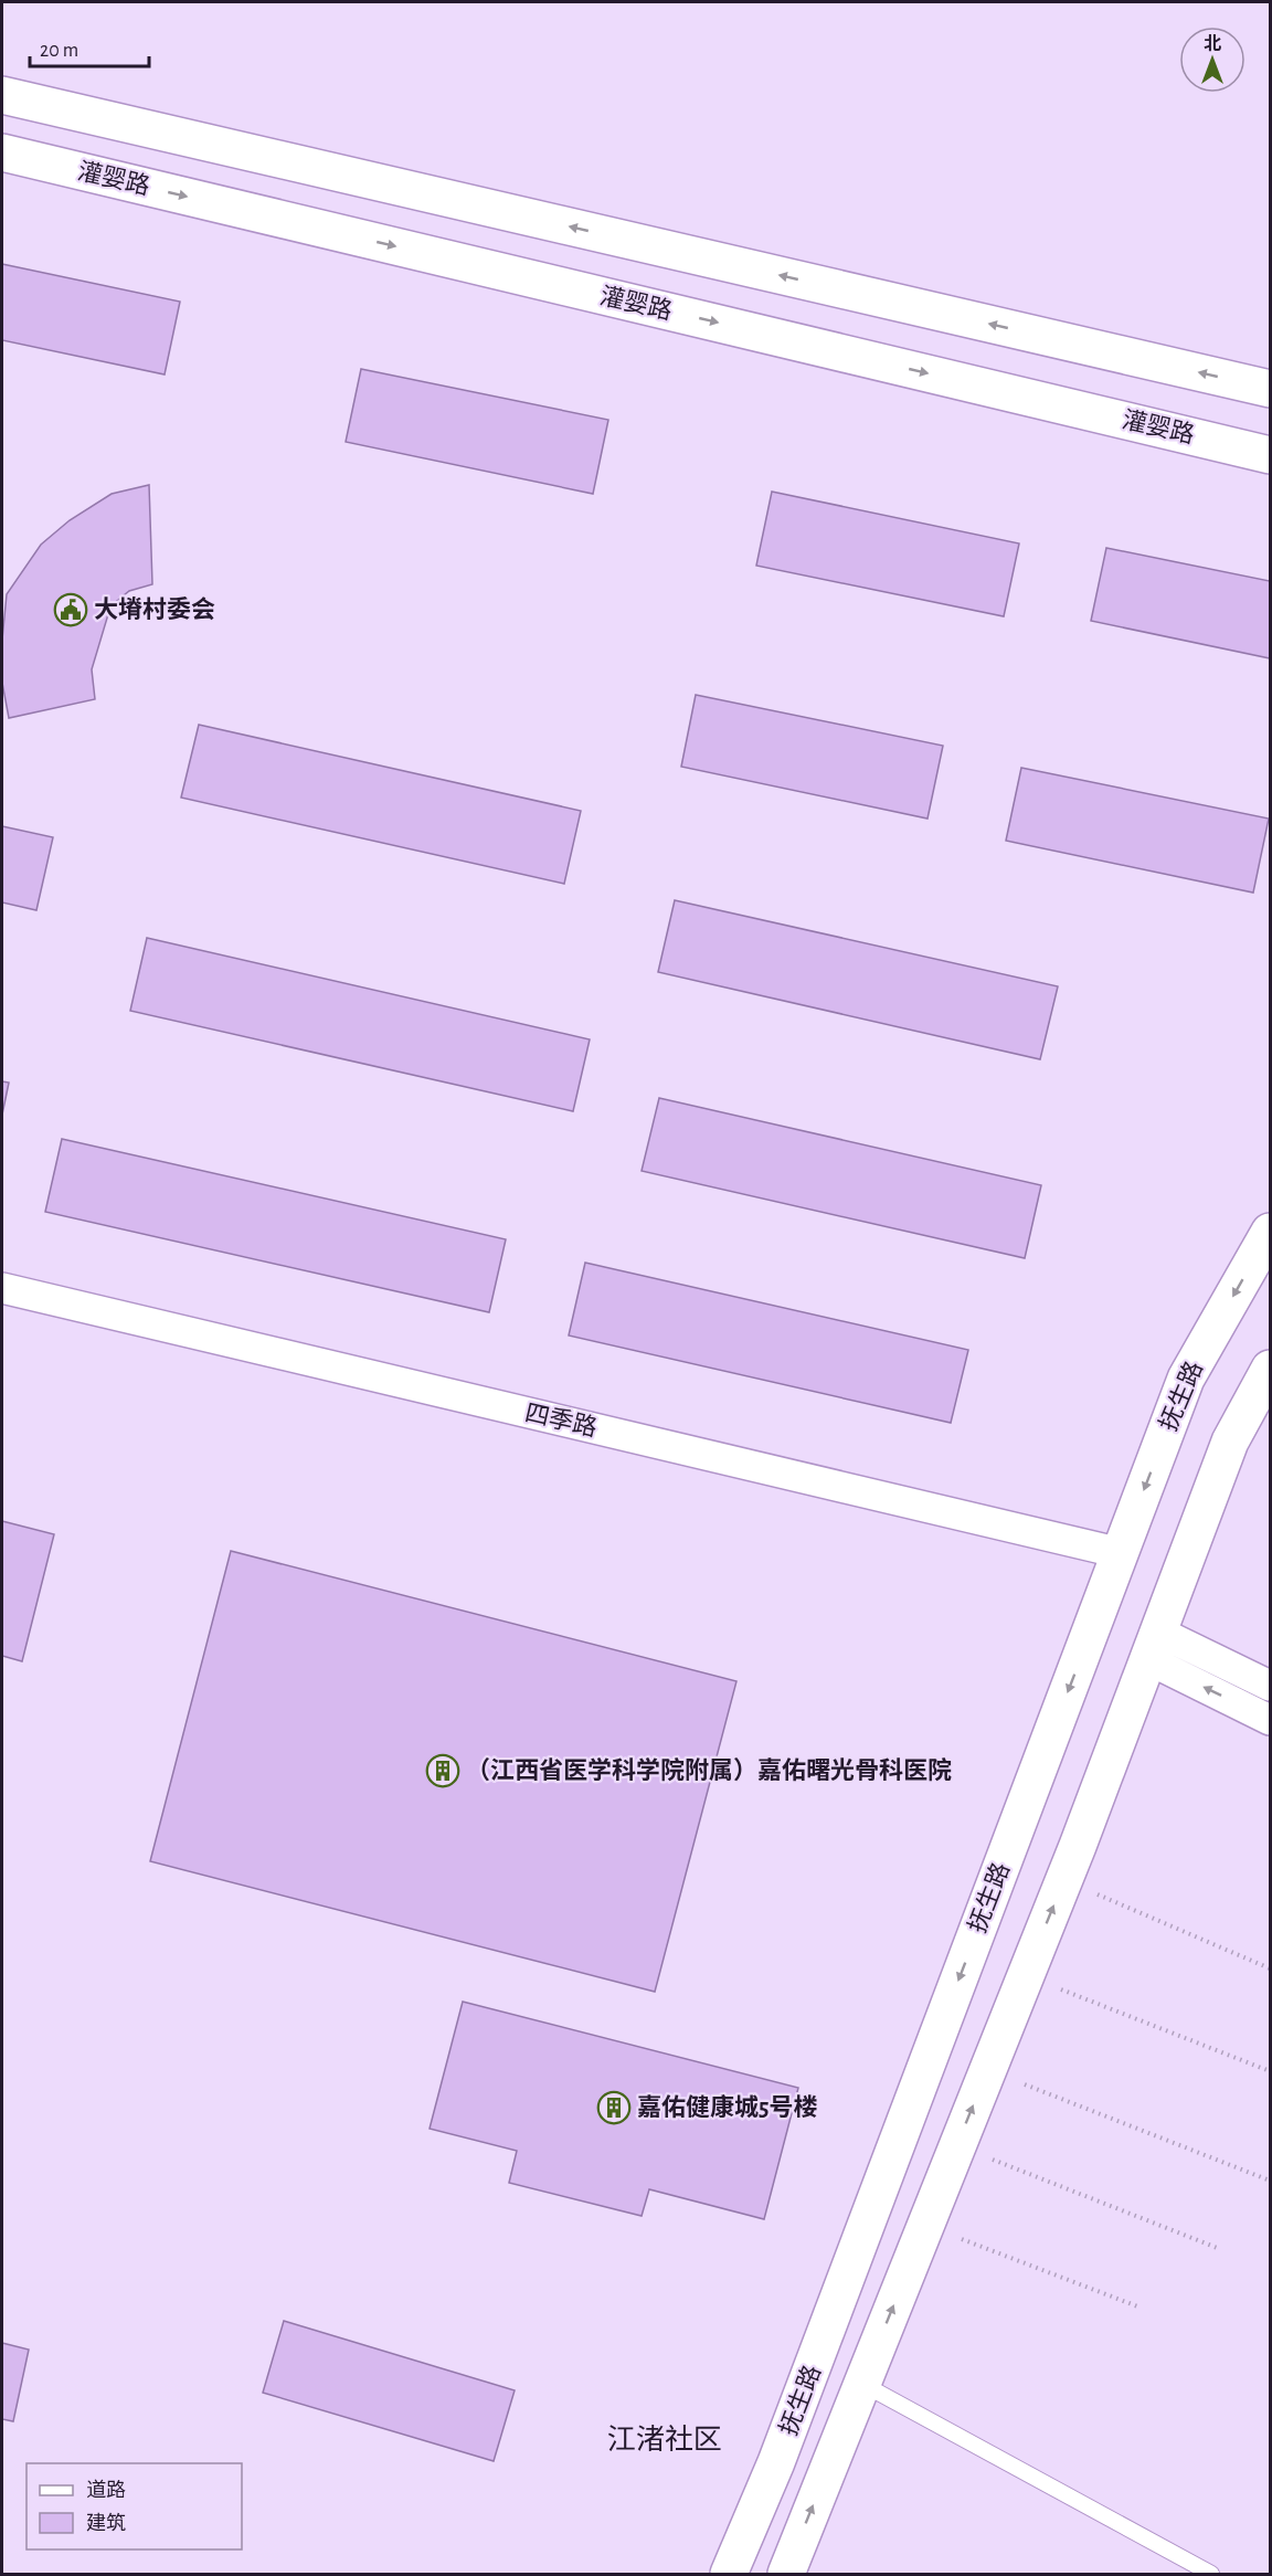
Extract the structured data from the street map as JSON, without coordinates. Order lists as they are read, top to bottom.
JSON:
{
  "streets": {
    "main road": ["灌婴路", "抚生路"],
    "street": ["四季路"]
  },
  "crossings": [
    ["抚生路", "四季路"]
  ],
  "districts": ["江渚社区"],
  "places": {
    "public building": ["大塉村委会"],
    "building": ["（江西省医学科学院附属）嘉佑曙光骨科医院", "嘉佑健康城5号楼"]
  },
  "legend": ["道路", "建筑"],
  "scale_bar": "20 m",
  "north": "top"
}
